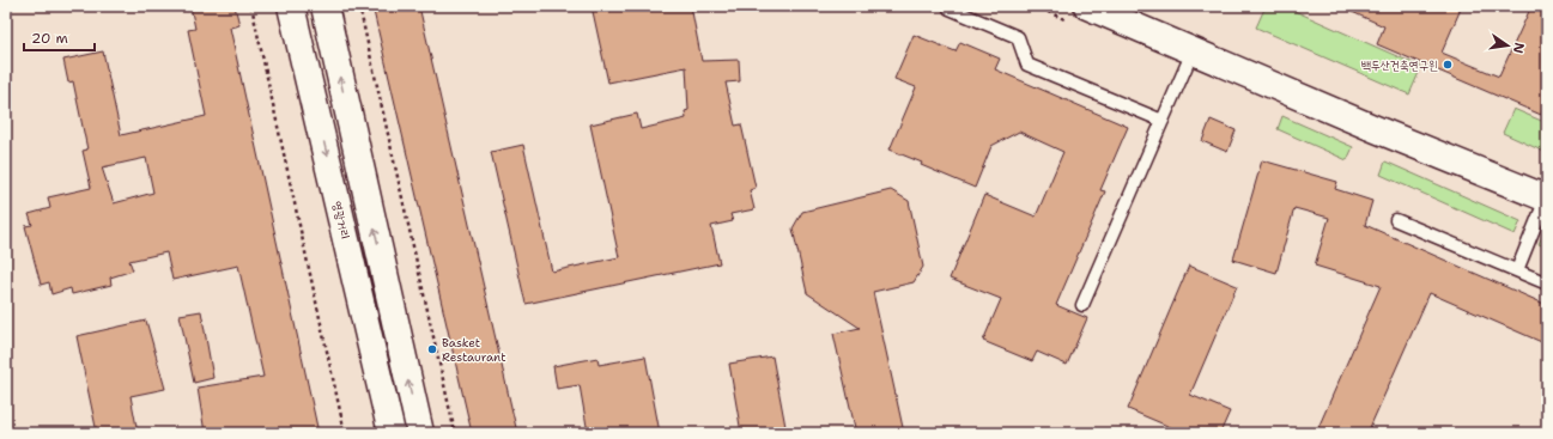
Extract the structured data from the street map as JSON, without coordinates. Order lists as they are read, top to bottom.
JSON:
{
  "streets": {
    "main road": ["영광거리"]
  },
  "places": ["백두산건축연구윈", "Basket Restaurant"],
  "scale_bar": "20 m",
  "north": "right"
}
